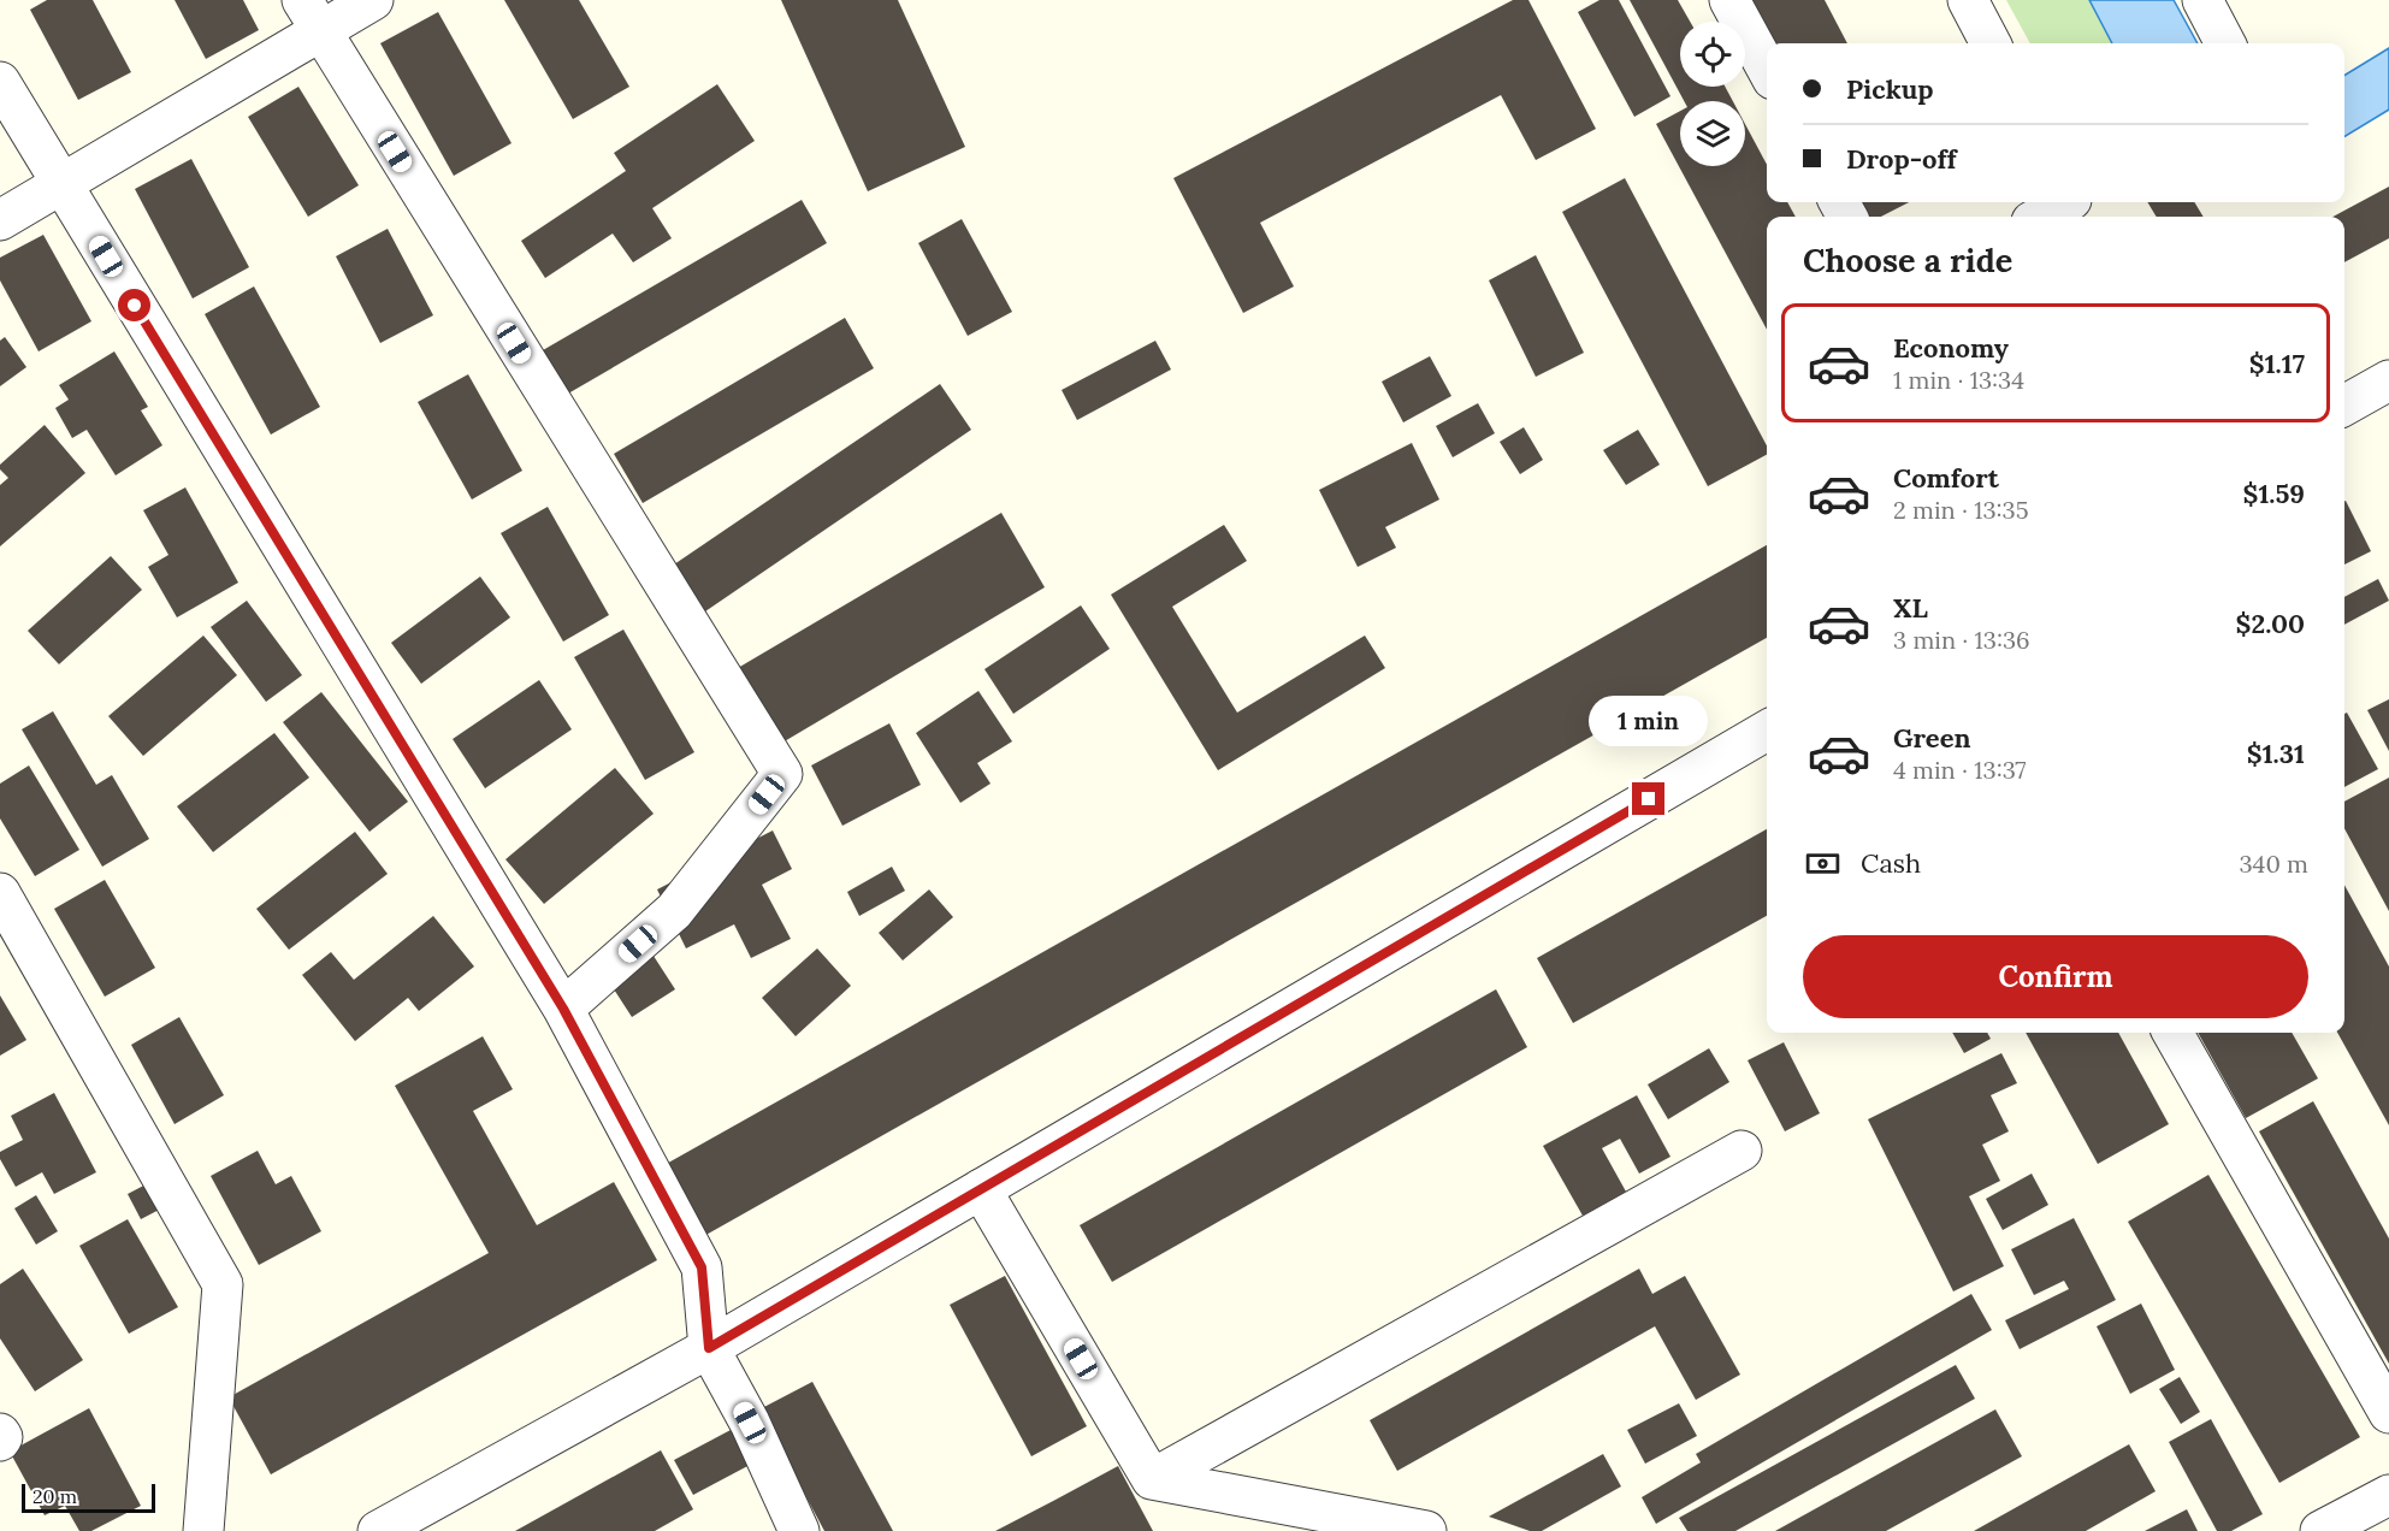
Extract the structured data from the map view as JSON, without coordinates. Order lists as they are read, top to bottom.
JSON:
{
  "scale_bar": "20 m",
  "page": {
    "banner": ["Pickup", "Drop-off"],
    "heading": "Choose a ride",
    "list": [
      {
        "name": "Economy",
        "note": "1 min · 13:34",
        "value": "$1.17"
      },
      {
        "name": "Comfort",
        "note": "2 min · 13:35",
        "value": "$1.59"
      },
      {
        "name": "XL",
        "note": "3 min · 13:36",
        "value": "$2.00"
      },
      {
        "name": "Green",
        "note": "4 min · 13:37",
        "value": "$1.31"
      }
    ],
    "bubble": "1 min",
    "pay": ["Cash", "340 m"],
    "buttons": "Confirm",
    "scale": "20 m"
  }
}
